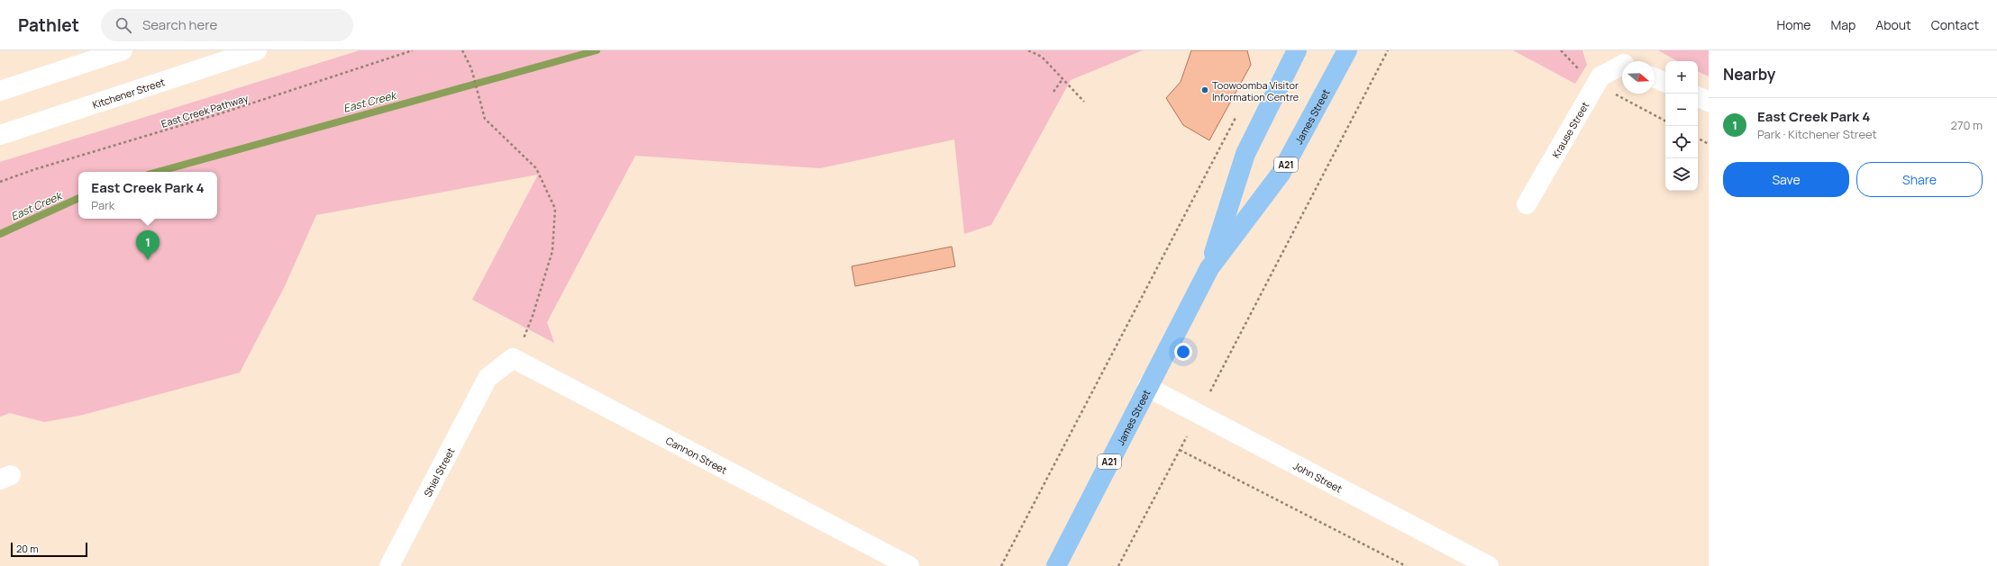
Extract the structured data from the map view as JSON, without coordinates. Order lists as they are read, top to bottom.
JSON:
{
  "streets": {
    "highway": ["James Street", "A21"],
    "street": [
      "Kitchener Street",
      "Krause Street",
      "Cannon Street",
      "Shiel Street",
      "John Street"
    ],
    "path": ["East Creek Pathway"]
  },
  "crossings": [
    ["James Street", "John Street"],
    ["Cannon Street", "Shiel Street"]
  ],
  "water": ["East Creek"],
  "places": ["Toowoomba Visitor Information Centre"],
  "scale_bar": "20 m",
  "north": "right",
  "page": {
    "header": "Pathlet",
    "search": "Search here",
    "nav": [
      "Home",
      "Map",
      "About",
      "Contact"
    ],
    "heading": "Nearby",
    "map_buttons": ["+", "−"],
    "list": [
      {
        "mark": "1",
        "name": "East Creek Park 4",
        "note": "Park · Kitchener Street",
        "value": "270 m"
      }
    ],
    "buttons": ["Save", "Share"],
    "popup": ["East Creek Park 4", "Park"],
    "pins": "1",
    "scale": "20 m"
  }
}
